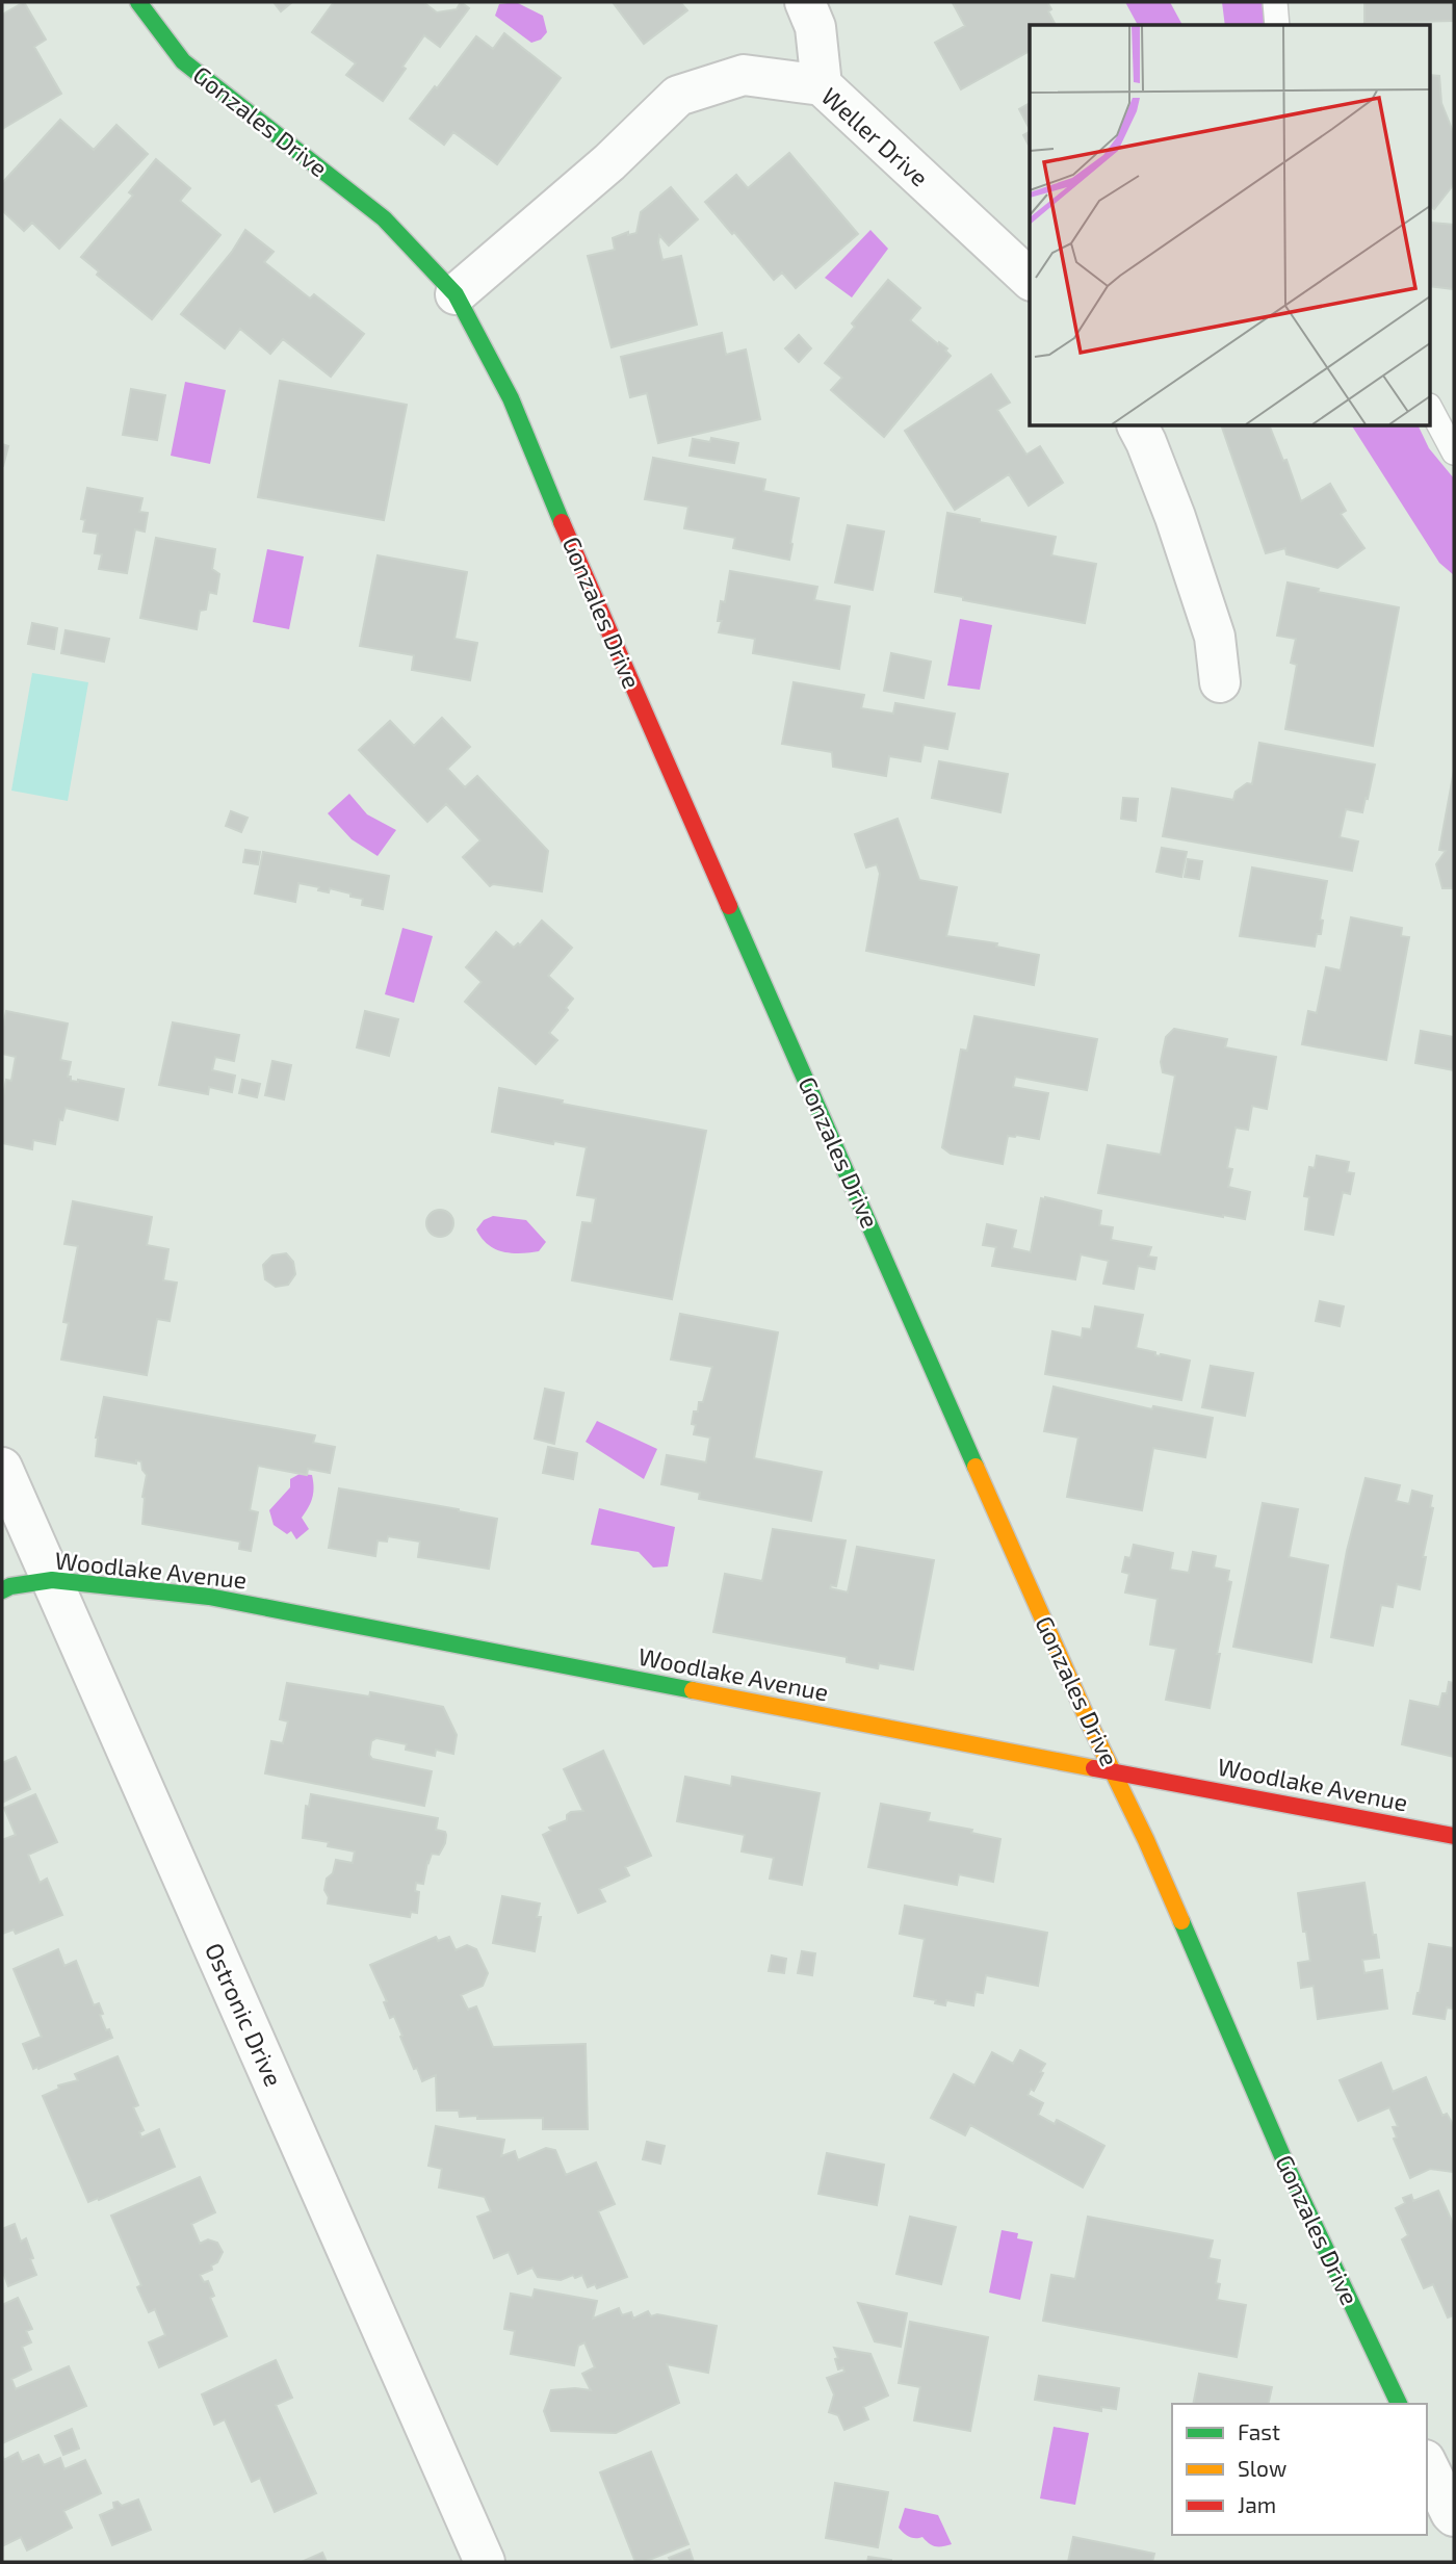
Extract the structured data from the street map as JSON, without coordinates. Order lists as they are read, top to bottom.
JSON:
{
  "streets": {
    "street": [
      "Gonzales Drive",
      "Weller Drive",
      "Woodlake Avenue",
      "Ostronic Drive"
    ]
  },
  "crossings": [
    ["Gonzales Drive", "Weller Drive"],
    ["Gonzales Drive", "Woodlake Avenue"],
    ["Woodlake Avenue", "Ostronic Drive"]
  ],
  "legend": ["Fast", "Slow", "Jam"]
}
